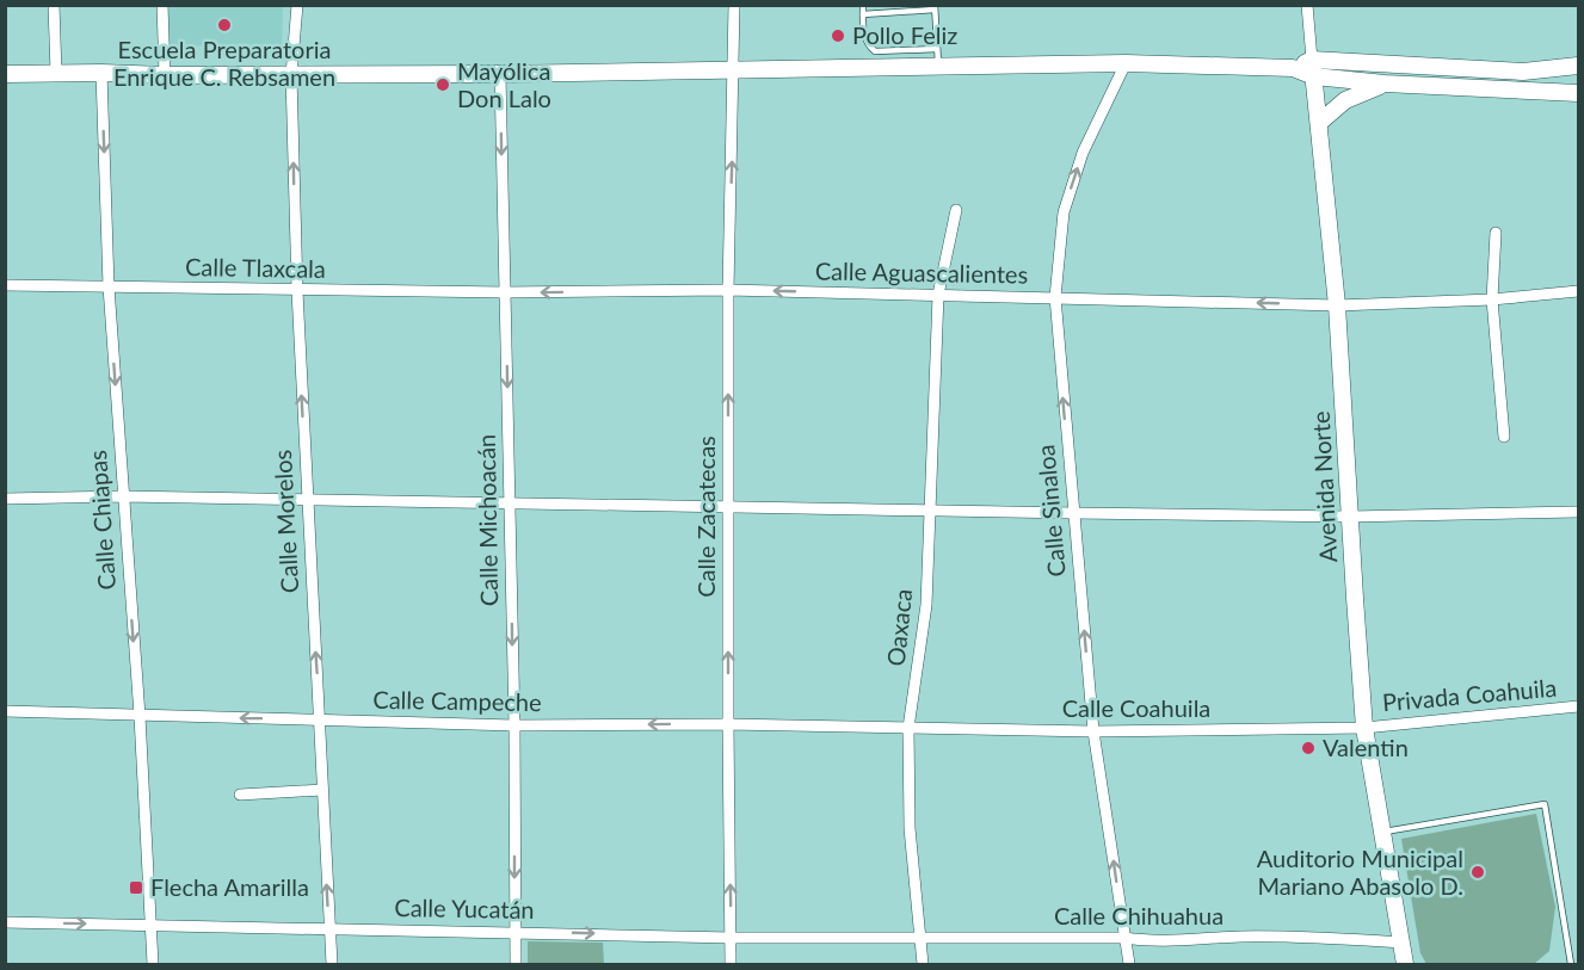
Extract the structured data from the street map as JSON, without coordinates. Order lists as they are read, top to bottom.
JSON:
{
  "streets": {
    "main road": ["Avenida Norte"],
    "street": [
      "Calle Tlaxcala",
      "Calle Aguascalientes",
      "Calle Sinaloa",
      "Calle Zacatecas",
      "Calle Chiapas",
      "Calle Michoacán",
      "Calle Morelos",
      "Oaxaca",
      "Privada Coahuila",
      "Calle Campeche",
      "Calle Coahuila",
      "Calle Yucatán",
      "Calle Chihuahua"
    ]
  },
  "crossings": [
    ["Calle Tlaxcala", "Calle Aguascalientes"],
    ["Calle Tlaxcala", "Calle Chiapas"],
    ["Calle Tlaxcala", "Calle Michoacán"],
    ["Calle Tlaxcala", "Calle Morelos"],
    ["Calle Aguascalientes", "Avenida Norte"],
    ["Calle Aguascalientes", "Calle Sinaloa"],
    ["Calle Aguascalientes", "Calle Zacatecas"],
    ["Calle Aguascalientes", "Calle Michoacán"],
    ["Calle Aguascalientes", "Oaxaca"],
    ["Avenida Norte", "Privada Coahuila"],
    ["Avenida Norte", "Calle Coahuila"],
    ["Avenida Norte", "Calle Chihuahua"],
    ["Calle Sinaloa", "Calle Coahuila"],
    ["Calle Sinaloa", "Calle Chihuahua"],
    ["Calle Zacatecas", "Calle Campeche"],
    ["Calle Zacatecas", "Calle Yucatán"],
    ["Calle Chiapas", "Calle Campeche"],
    ["Calle Chiapas", "Calle Yucatán"],
    ["Calle Michoacán", "Calle Campeche"],
    ["Calle Michoacán", "Calle Yucatán"],
    ["Calle Morelos", "Calle Campeche"],
    ["Calle Morelos", "Calle Yucatán"],
    ["Oaxaca", "Calle Campeche"],
    ["Oaxaca", "Calle Coahuila"],
    ["Oaxaca", "Calle Yucatán"],
    ["Oaxaca", "Calle Chihuahua"],
    ["Privada Coahuila", "Calle Coahuila"],
    ["Calle Campeche", "Calle Coahuila"],
    ["Calle Yucatán", "Calle Chihuahua"]
  ],
  "one_way": [
    "Calle Aguascalientes",
    "Calle Sinaloa",
    "Calle Zacatecas",
    "Calle Chiapas",
    "Calle Michoacán",
    "Calle Morelos",
    "Calle Campeche",
    "Calle Yucatán"
  ],
  "places": {
    "other": [
      "Escuela Preparatoria Enrique C. Rebsamen",
      "Pollo Feliz",
      "Mayólica Don Lalo",
      "Valentin",
      "Auditorio Municipal Mariano Abasolo D."
    ],
    "transit": ["Flecha Amarilla"]
  }
}
